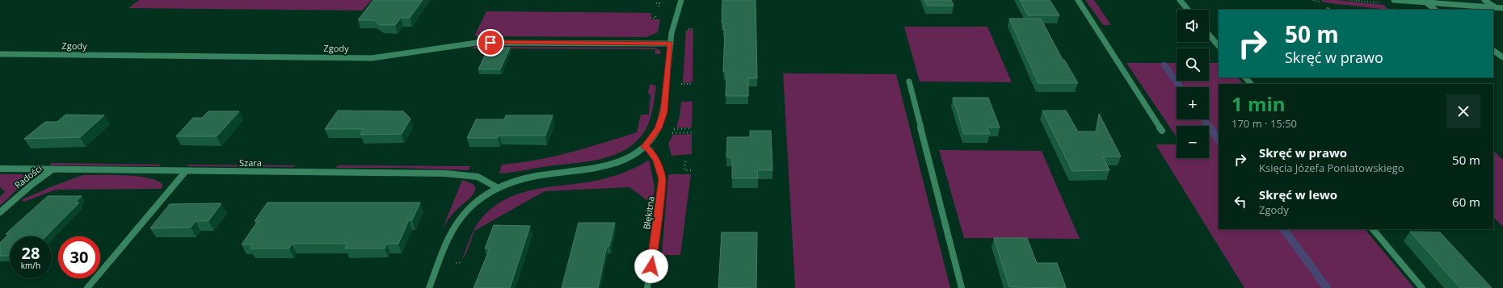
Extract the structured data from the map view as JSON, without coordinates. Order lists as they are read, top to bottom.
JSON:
{
  "streets": {
    "street": [
      "Zgody",
      "Szara",
      "Radości",
      "Błękitna"
    ]
  },
  "crossings": [
    ["Szara", "Radości"]
  ],
  "page": {
    "map_buttons": ["+", "−"],
    "turn": ["50 m", "Skręć w prawo"],
    "heading": ["1 min", "170 m · 15:50"],
    "list": [
      {
        "name": "Skręć w prawo",
        "note": "Księcia Józefa Poniatowskiego",
        "value": "50 m"
      },
      {
        "name": "Skręć w lewo",
        "note": "Zgody",
        "value": "60 m"
      }
    ],
    "speed": "28 km/h",
    "limit": "30"
  }
}
